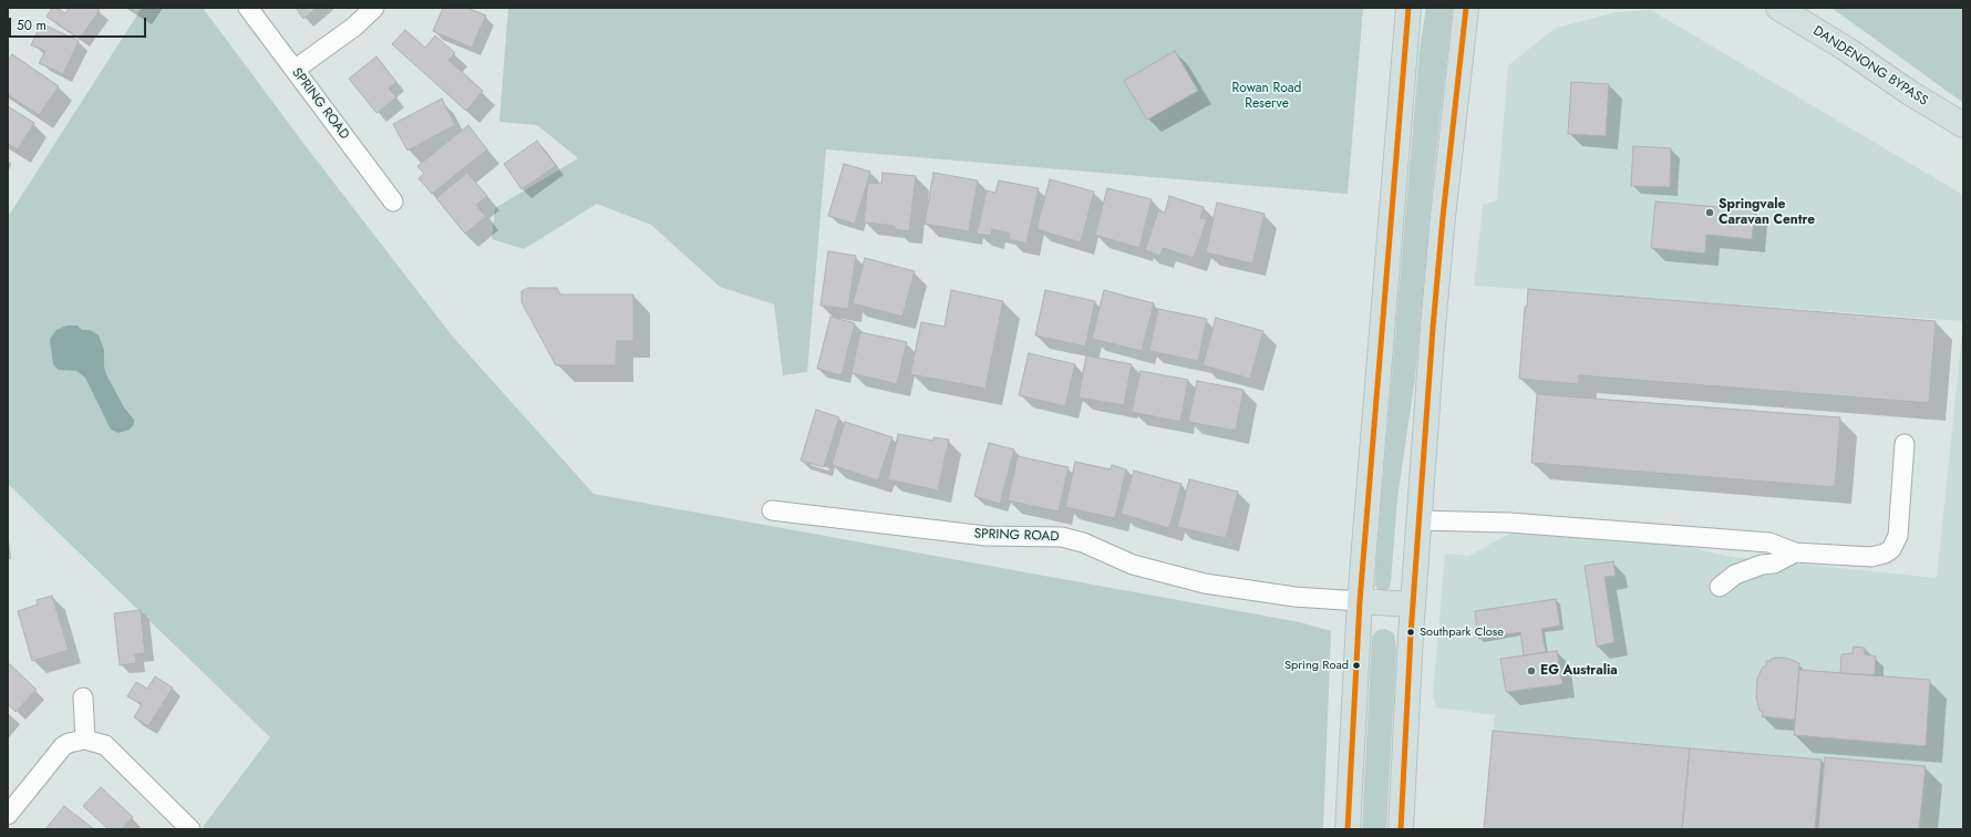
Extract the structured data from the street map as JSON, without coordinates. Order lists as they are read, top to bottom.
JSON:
{
  "streets": {
    "highway": ["DANDENONG BYPASS"],
    "street": ["SPRING ROAD"]
  },
  "parks": ["Rowan Road Reserve"],
  "places": [
    "Springvale Caravan Centre",
    "Southpark Close",
    "Spring Road",
    "EG Australia"
  ],
  "scale_bar": "50 m"
}
